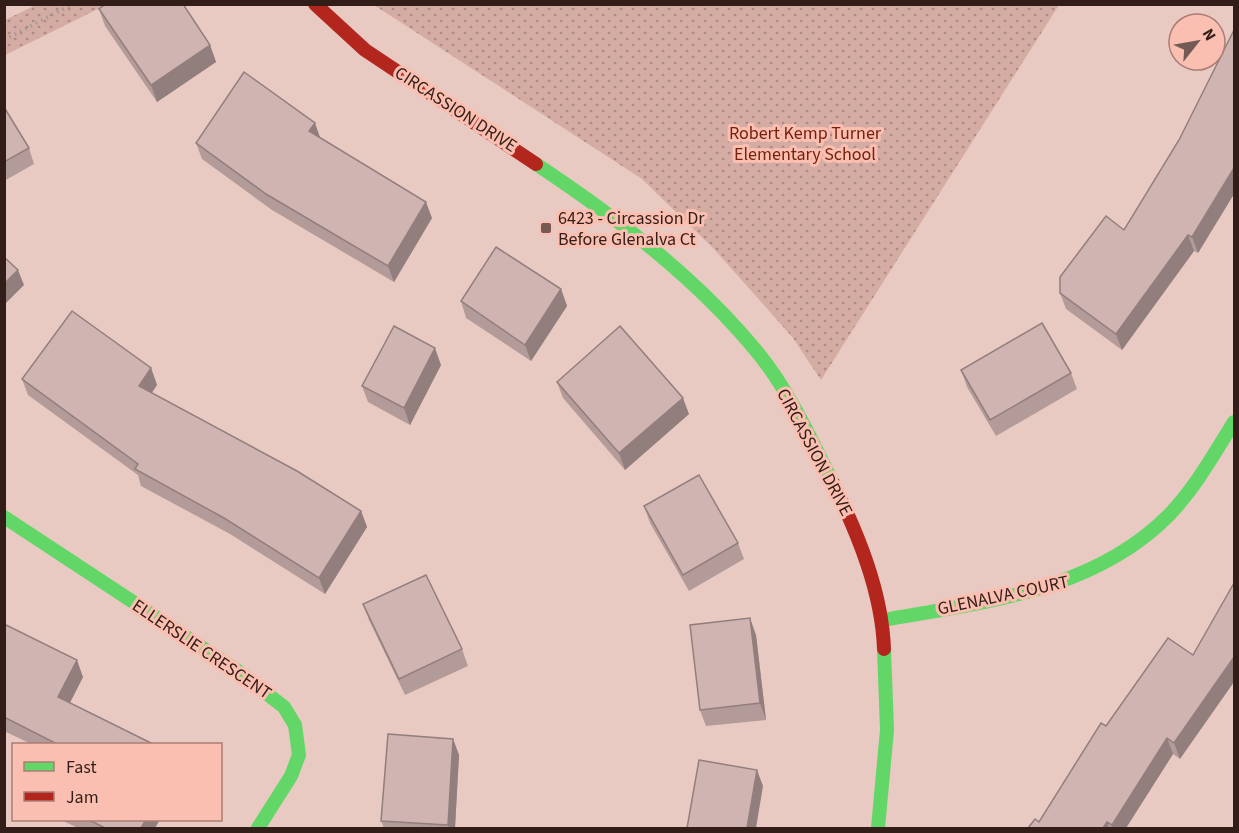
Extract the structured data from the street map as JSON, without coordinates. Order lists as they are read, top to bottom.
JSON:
{
  "streets": {
    "street": ["CIRCASSION DRIVE", "GLENALVA COURT", "ELLERSLIE CRESCENT"]
  },
  "crossings": [
    ["CIRCASSION DRIVE", "GLENALVA COURT"]
  ],
  "parks": ["Robert Kemp Turner Elementary School"],
  "places": {
    "transit": ["6423 - Circassion Dr Before Glenalva Ct"]
  },
  "legend": ["Fast", "Jam"],
  "north": "top right"
}
